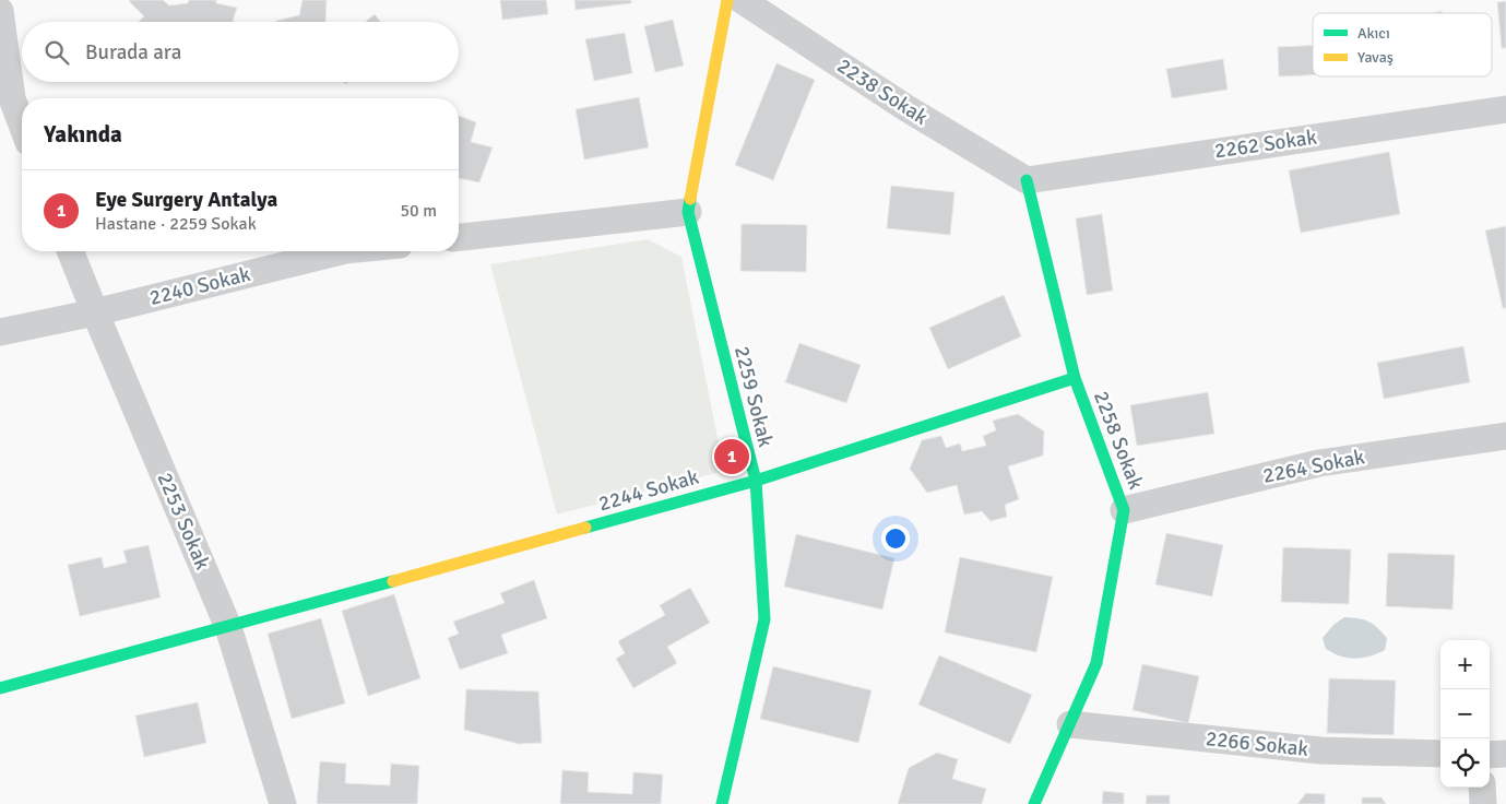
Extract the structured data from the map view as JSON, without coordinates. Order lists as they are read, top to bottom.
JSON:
{
  "streets": {
    "street": [
      "2238 Sokak",
      "2262 Sokak",
      "2240 Sokak",
      "2259 Sokak",
      "2258 Sokak",
      "2264 Sokak",
      "2244 Sokak",
      "2253 Sokak",
      "2266 Sokak"
    ]
  },
  "crossings": [
    ["2238 Sokak", "2262 Sokak"],
    ["2238 Sokak", "2258 Sokak"],
    ["2262 Sokak", "2258 Sokak"],
    ["2240 Sokak", "2253 Sokak"],
    ["2259 Sokak", "2244 Sokak"],
    ["2258 Sokak", "2264 Sokak"],
    ["2258 Sokak", "2244 Sokak"],
    ["2258 Sokak", "2266 Sokak"],
    ["2244 Sokak", "2253 Sokak"]
  ],
  "legend": ["Akıcı", "Yavaş"],
  "page": {
    "search": "Burada ara",
    "heading": "Yakında",
    "list": [
      {
        "mark": "1",
        "name": "Eye Surgery Antalya",
        "note": "Hastane · 2259 Sokak",
        "value": "50 m"
      }
    ],
    "pins": "1",
    "map_buttons": ["+", "−"]
  }
}
